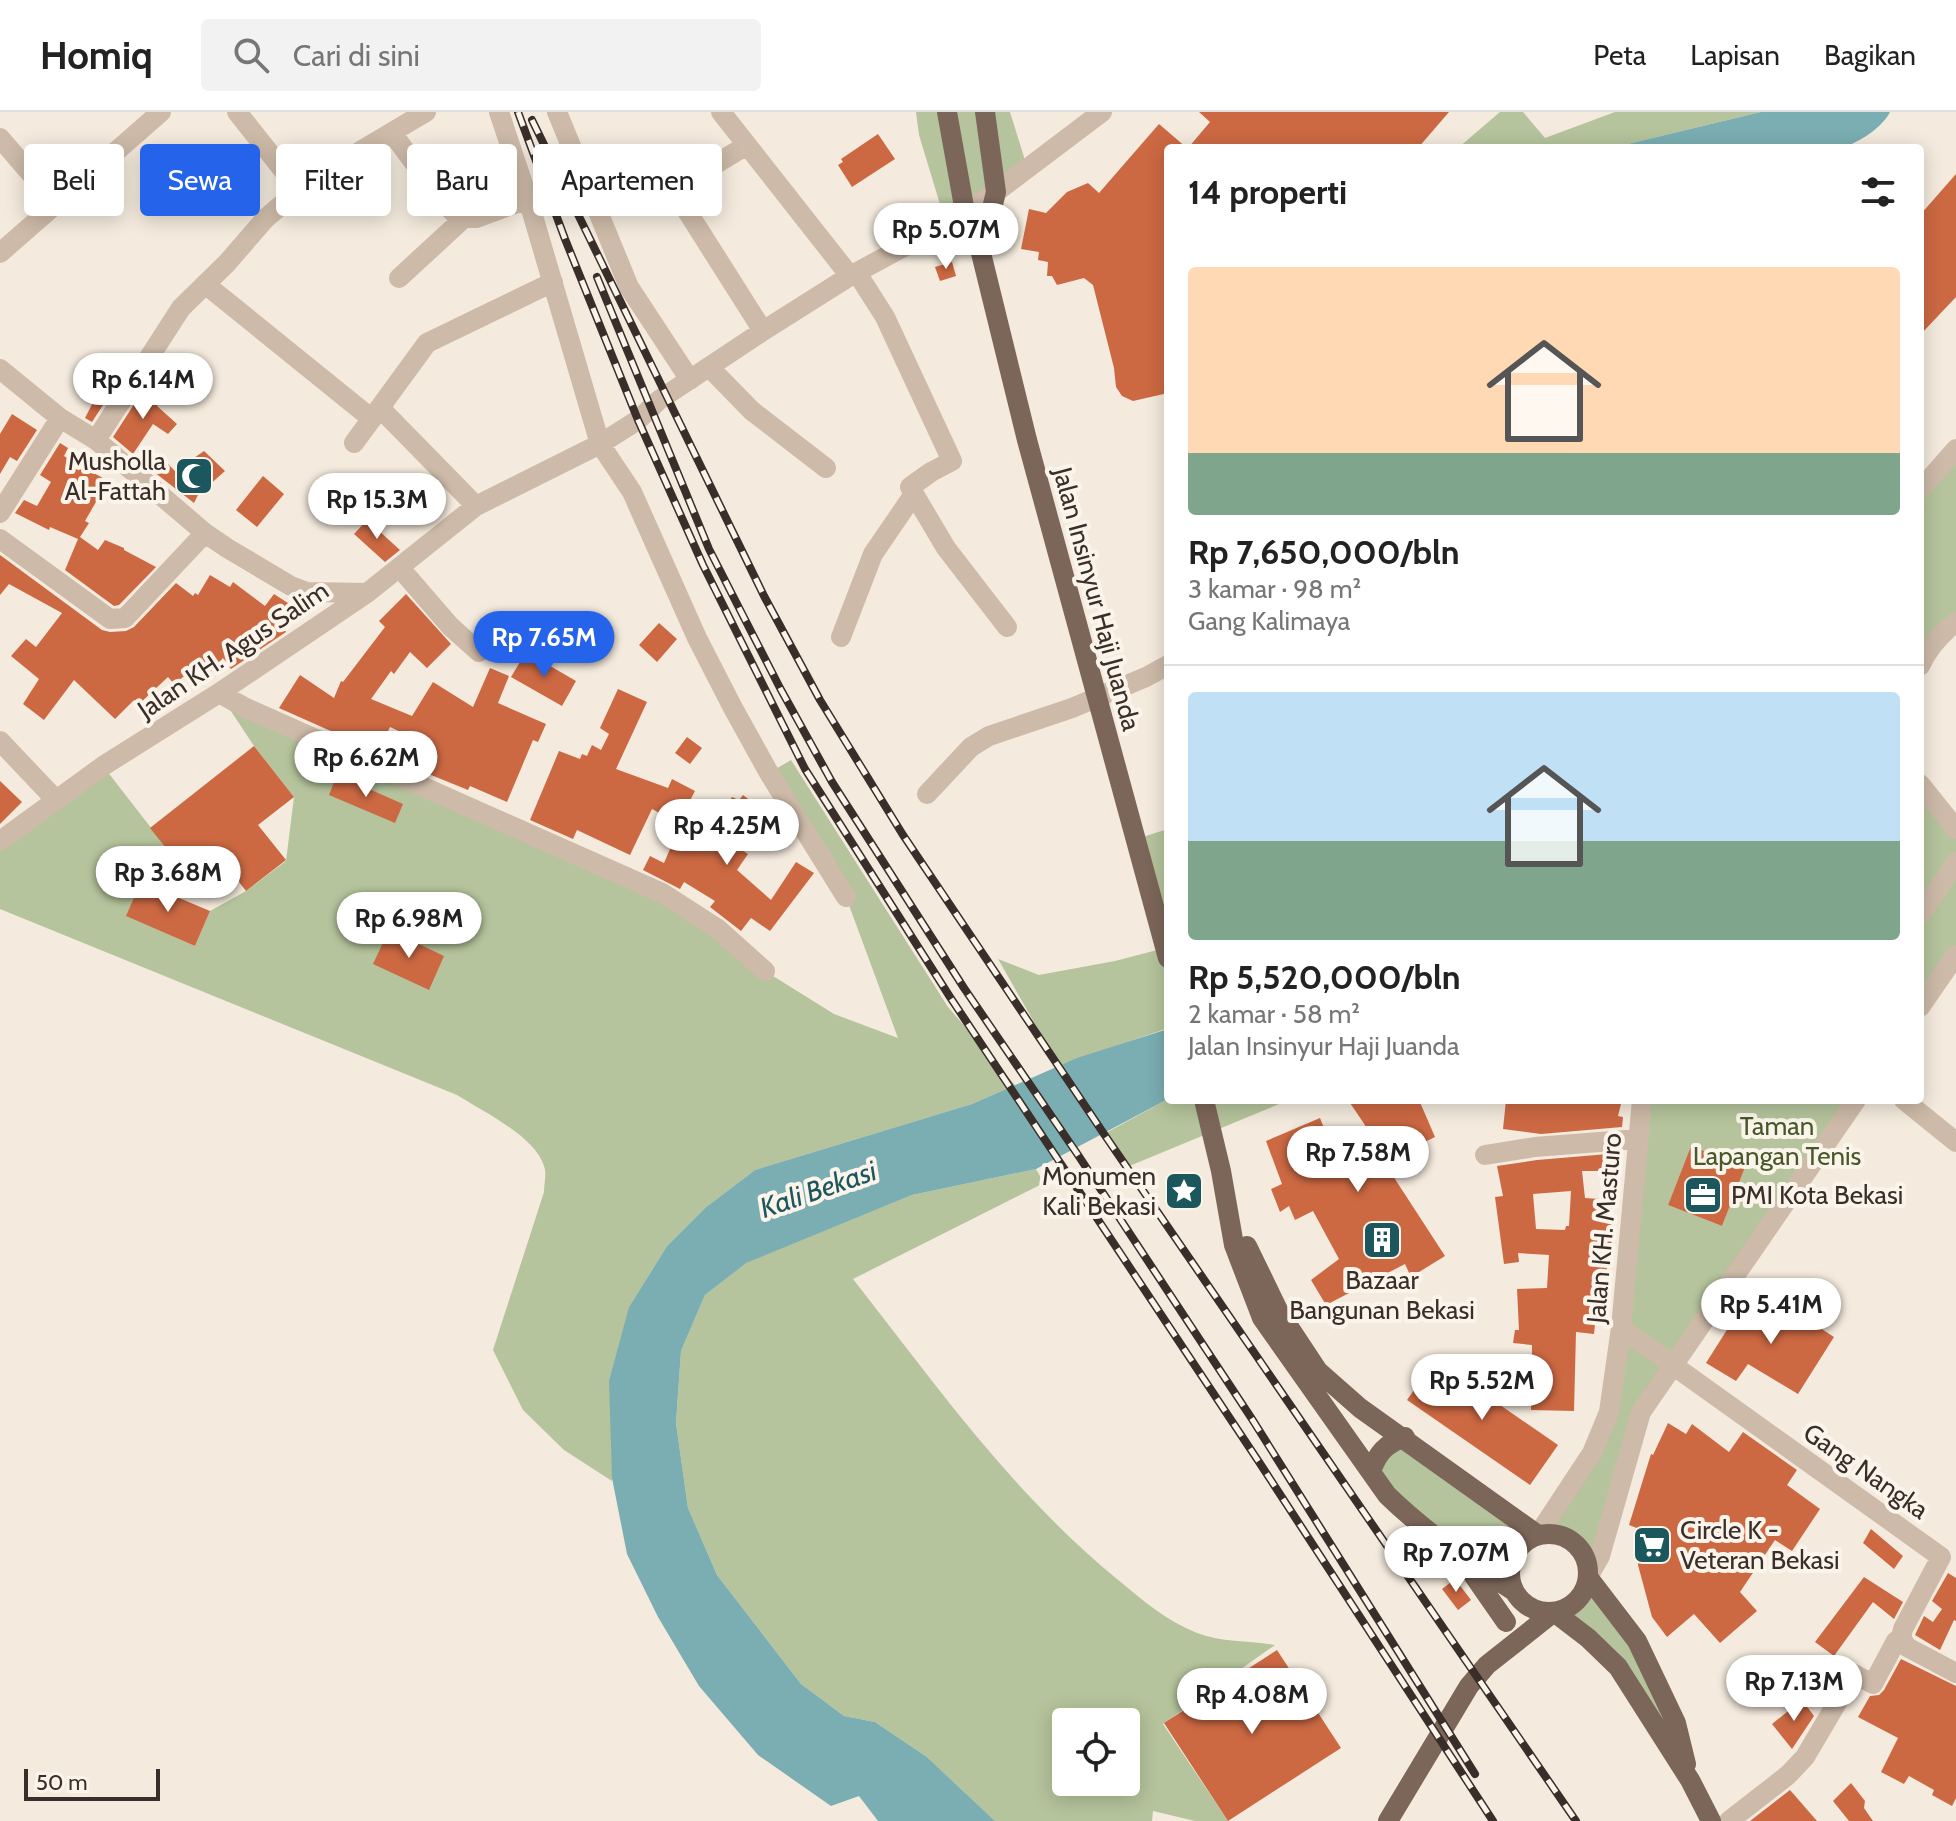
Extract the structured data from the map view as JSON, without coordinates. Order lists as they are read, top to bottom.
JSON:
{
  "streets": {
    "main road": ["Jalan Insinyur Haji Juanda"],
    "street": ["Jalan KH. Agus Salim", "Jalan KH. Masturo", "Gang Nangka"]
  },
  "crossings": [
    ["Jalan Insinyur Haji Juanda", "Jalan KH. Agus Salim"]
  ],
  "water": ["Kali Bekasi"],
  "parks": ["Taman Lapangan Tenis"],
  "places": {
    "mosque": ["Musholla Al-Fattah"],
    "place": ["Monumen Kali Bekasi"],
    "office": ["PMI Kota Bekasi"],
    "building": ["Bazaar Bangunan Bekasi"],
    "supermarket": ["Circle K - Veteran Bekasi"]
  },
  "scale_bar": "50 m",
  "page": {
    "header": "Homiq",
    "search": "Cari di sini",
    "nav": ["Peta", "Lapisan", "Bagikan"],
    "chip": [
      "Beli",
      "Sewa",
      "Filter",
      "Baru",
      "Apartemen"
    ],
    "heading": "14 properti",
    "price": [
      "Rp 5.07M",
      "Rp 6.14M",
      "Rp 15.3M",
      "Rp 7.65M",
      "Rp 6.62M",
      "Rp 4.25M",
      "Rp 3.68M",
      "Rp 6.98M",
      "Rp 7.58M",
      "Rp 5.41M",
      "Rp 5.52M",
      "Rp 7.07M",
      "Rp 7.13M",
      "Rp 4.08M"
    ],
    "list": [
      {
        "name": "Rp 7,650,000/bln",
        "note": "3 kamar · 98 m² · Gang Kalimaya"
      },
      {
        "name": "Rp 5,520,000/bln",
        "note": "2 kamar · 58 m² · Jalan Insinyur Haji Juanda"
      }
    ],
    "scale": "50 m"
  }
}
